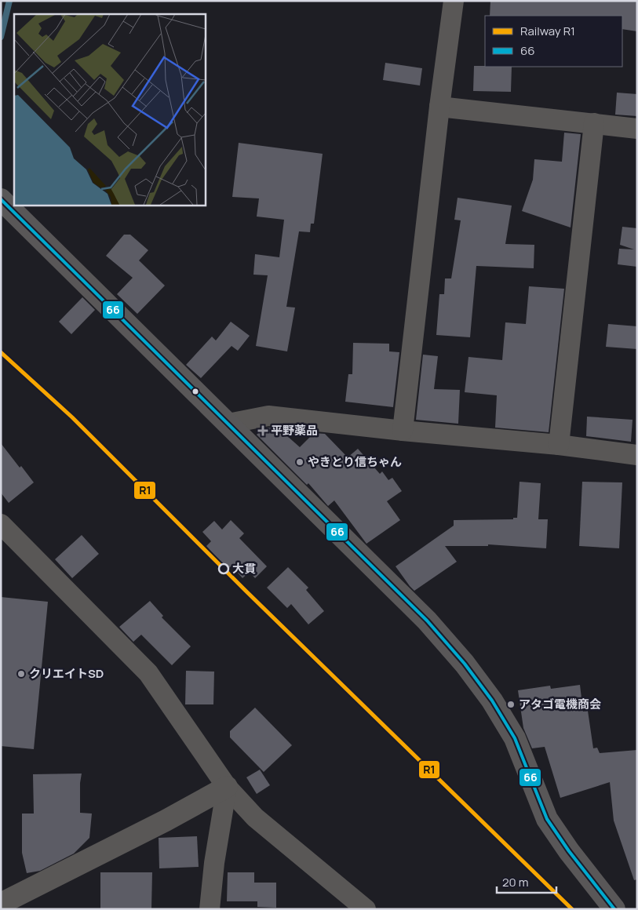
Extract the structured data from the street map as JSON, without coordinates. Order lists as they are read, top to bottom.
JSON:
{
  "places": {
    "health": ["平野薬品"],
    "other": [
      "やきとり信ちゃん",
      "大貫",
      "クリエイトSD",
      "アタゴ電機商会"
    ]
  },
  "lines": ["transit line 66", "rail line R1"],
  "legend": ["Railway R1", "66"],
  "scale_bar": "20 m"
}
